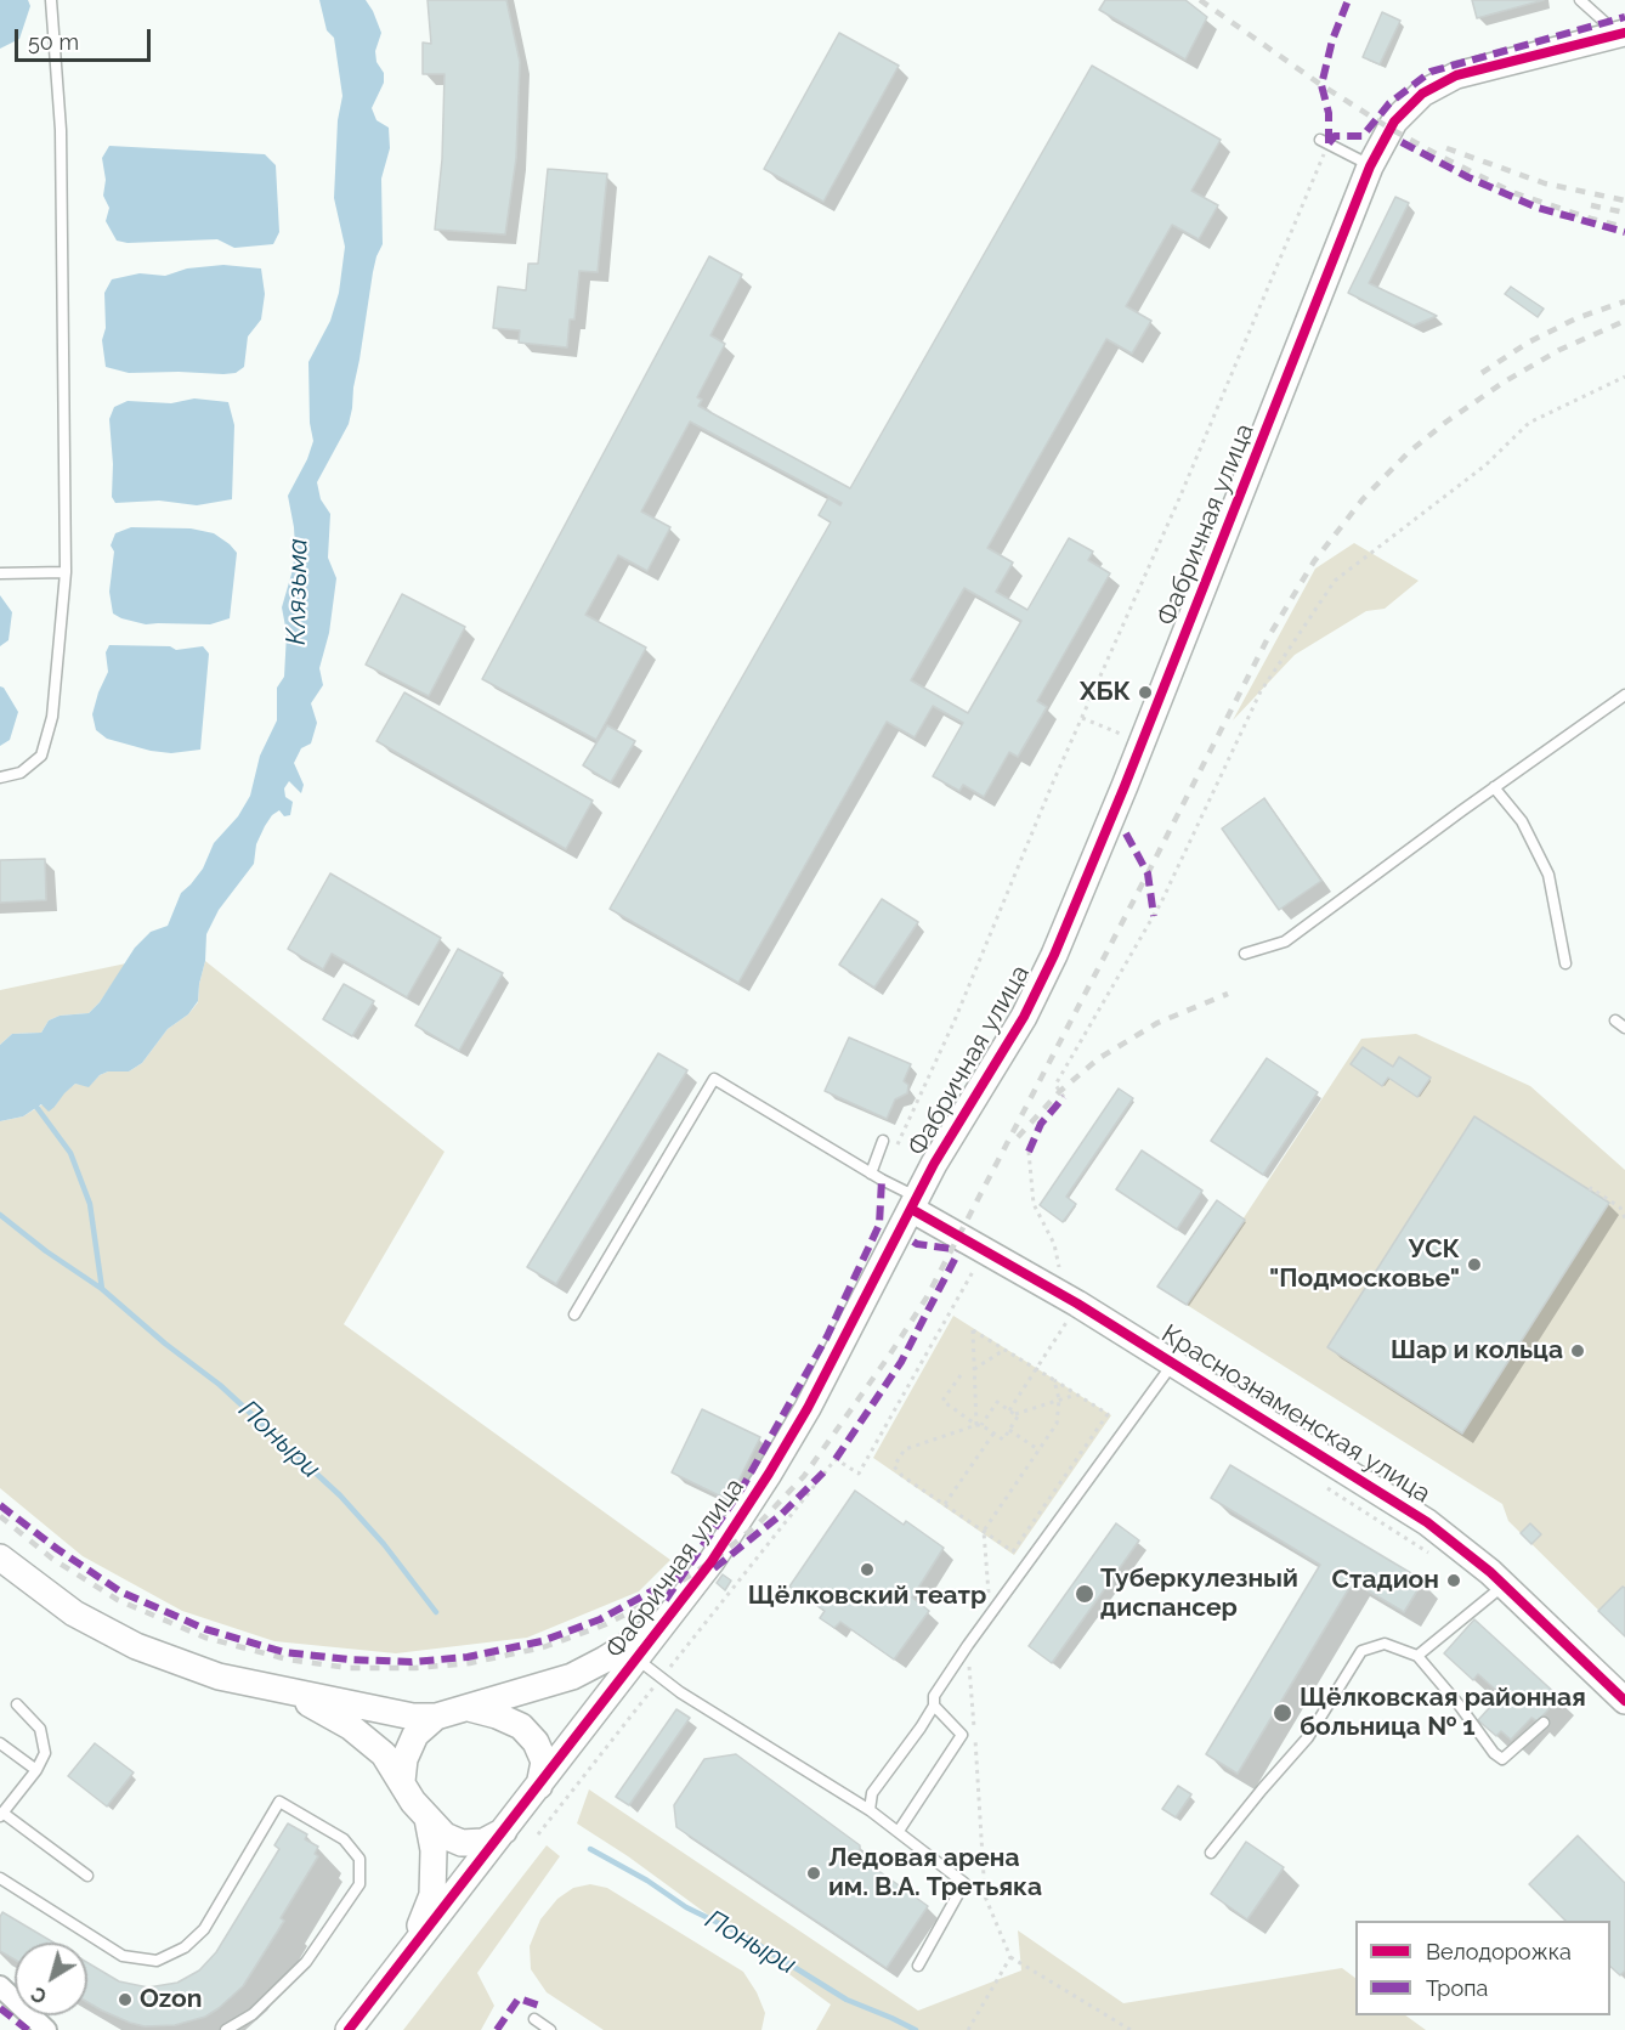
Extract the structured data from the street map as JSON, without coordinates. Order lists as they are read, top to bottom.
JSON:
{
  "streets": {
    "street": ["Фабричная улица", "Краснознаменская улица"]
  },
  "crossings": [
    ["Фабричная улица", "Краснознаменская улица"]
  ],
  "water": ["Клязьма", "Поныри"],
  "places": [
    "ХБК",
    "УСК \"Подмосковье\"",
    "Шар и кольца",
    "Щёлковский театр",
    "Стадион",
    "Туберкулезный диспансер",
    "Щёлковская районная больница № 1",
    "Ледовая арена им. В.А. Третьяка",
    "Ozon"
  ],
  "legend": ["Велодорожка", "Тропа"],
  "scale_bar": "50 m",
  "north": "bottom left"
}
